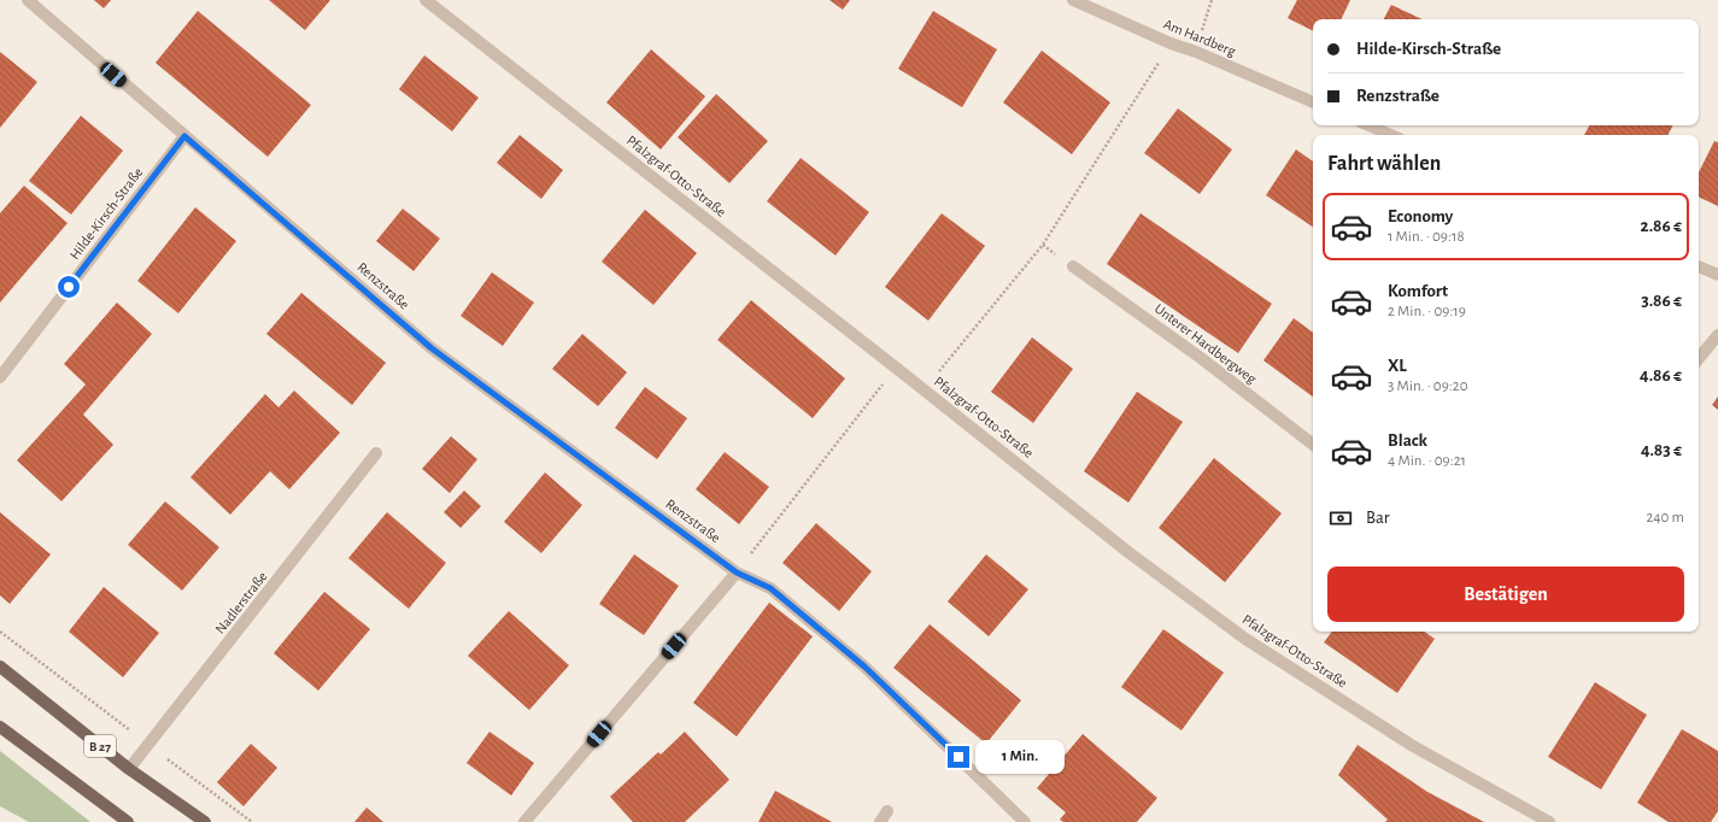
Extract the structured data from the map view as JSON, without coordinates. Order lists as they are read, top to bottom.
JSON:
{
  "streets": {
    "main road": ["B 27"],
    "street": [
      "Am Hardberg",
      "Pfalzgraf-Otto-Straße",
      "Hilde-Kirsch-Straße",
      "Renzstraße",
      "Unterer Hardbergweg",
      "Nadlerstraße"
    ]
  },
  "crossings": [
    ["Hilde-Kirsch-Straße", "Renzstraße"],
    ["Nadlerstraße", "B 27"]
  ],
  "page": {
    "banner": ["Hilde-Kirsch-Straße", "Renzstraße"],
    "heading": "Fahrt wählen",
    "list": [
      {
        "name": "Economy",
        "note": "1 Min. · 09:18",
        "value": "2.86 €"
      },
      {
        "name": "Komfort",
        "note": "2 Min. · 09:19",
        "value": "3.86 €"
      },
      {
        "name": "XL",
        "note": "3 Min. · 09:20",
        "value": "4.86 €"
      },
      {
        "name": "Black",
        "note": "4 Min. · 09:21",
        "value": "4.83 €"
      }
    ],
    "pay": ["Bar", "240 m"],
    "buttons": "Bestätigen",
    "bubble": "1 Min."
  }
}
